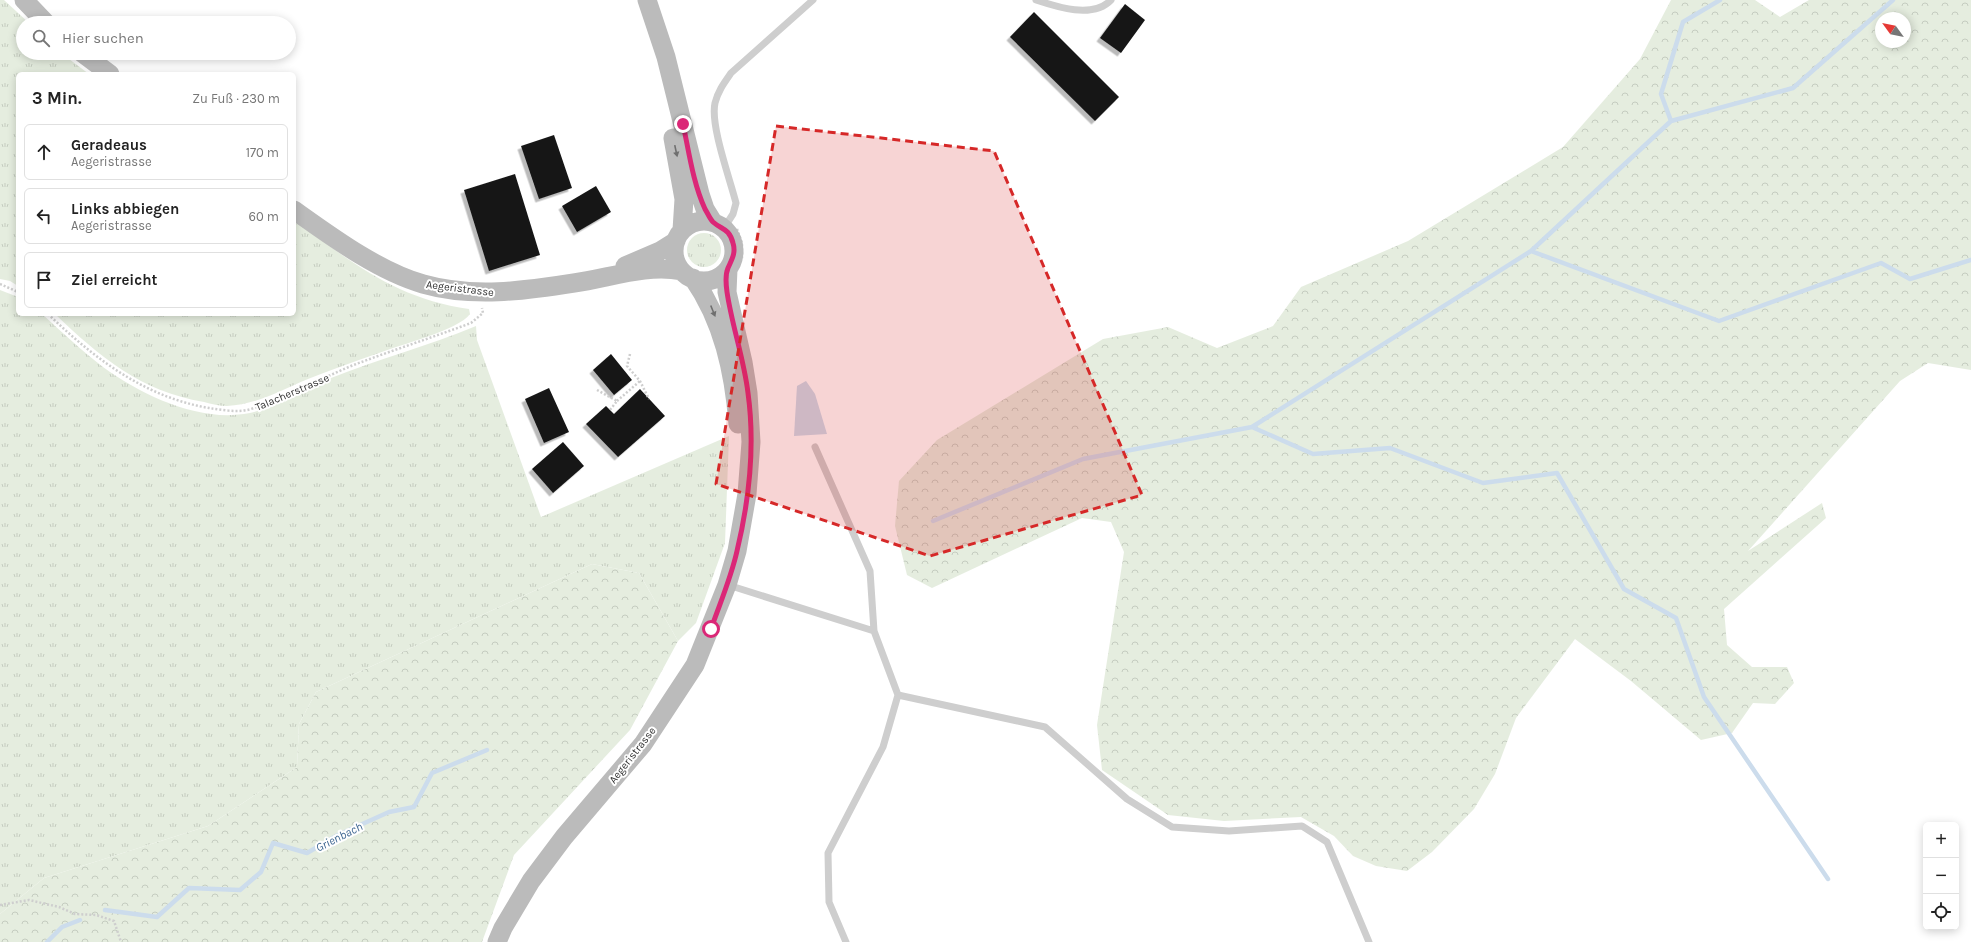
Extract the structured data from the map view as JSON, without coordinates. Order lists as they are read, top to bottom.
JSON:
{
  "streets": {
    "main road": ["Aegeristrasse"],
    "path": ["Talacherstrasse"]
  },
  "crossings": [
    ["Aegeristrasse", "Talacherstrasse"]
  ],
  "water": ["Grienbach"],
  "north": "top left",
  "page": {
    "search": "Hier suchen",
    "heading": ["3 Min.", "Zu Fuß · 230 m"],
    "list": [
      ["Geradeaus", "Aegeristrasse", "170 m"],
      ["Links abbiegen", "Aegeristrasse", "60 m"],
      "Ziel erreicht"
    ],
    "map_buttons": ["+", "−"]
  }
}
